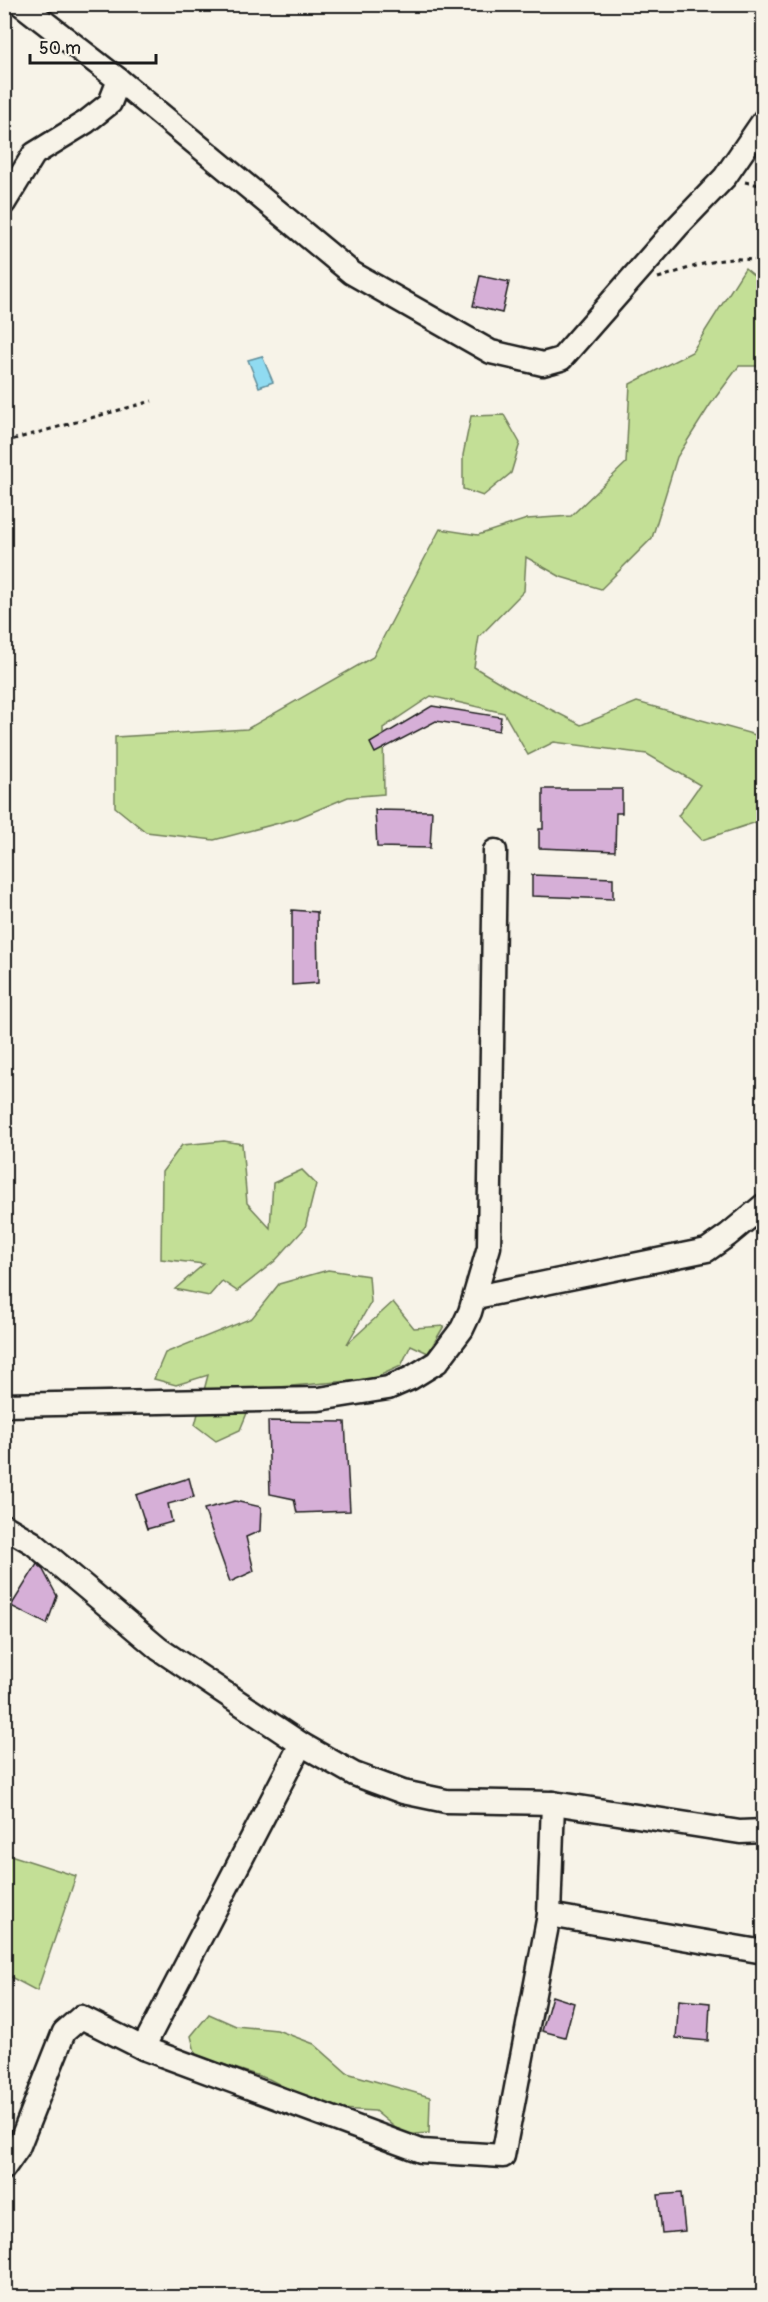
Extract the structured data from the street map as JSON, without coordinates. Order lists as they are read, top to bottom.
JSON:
{
  "scale_bar": "50 m"
}
